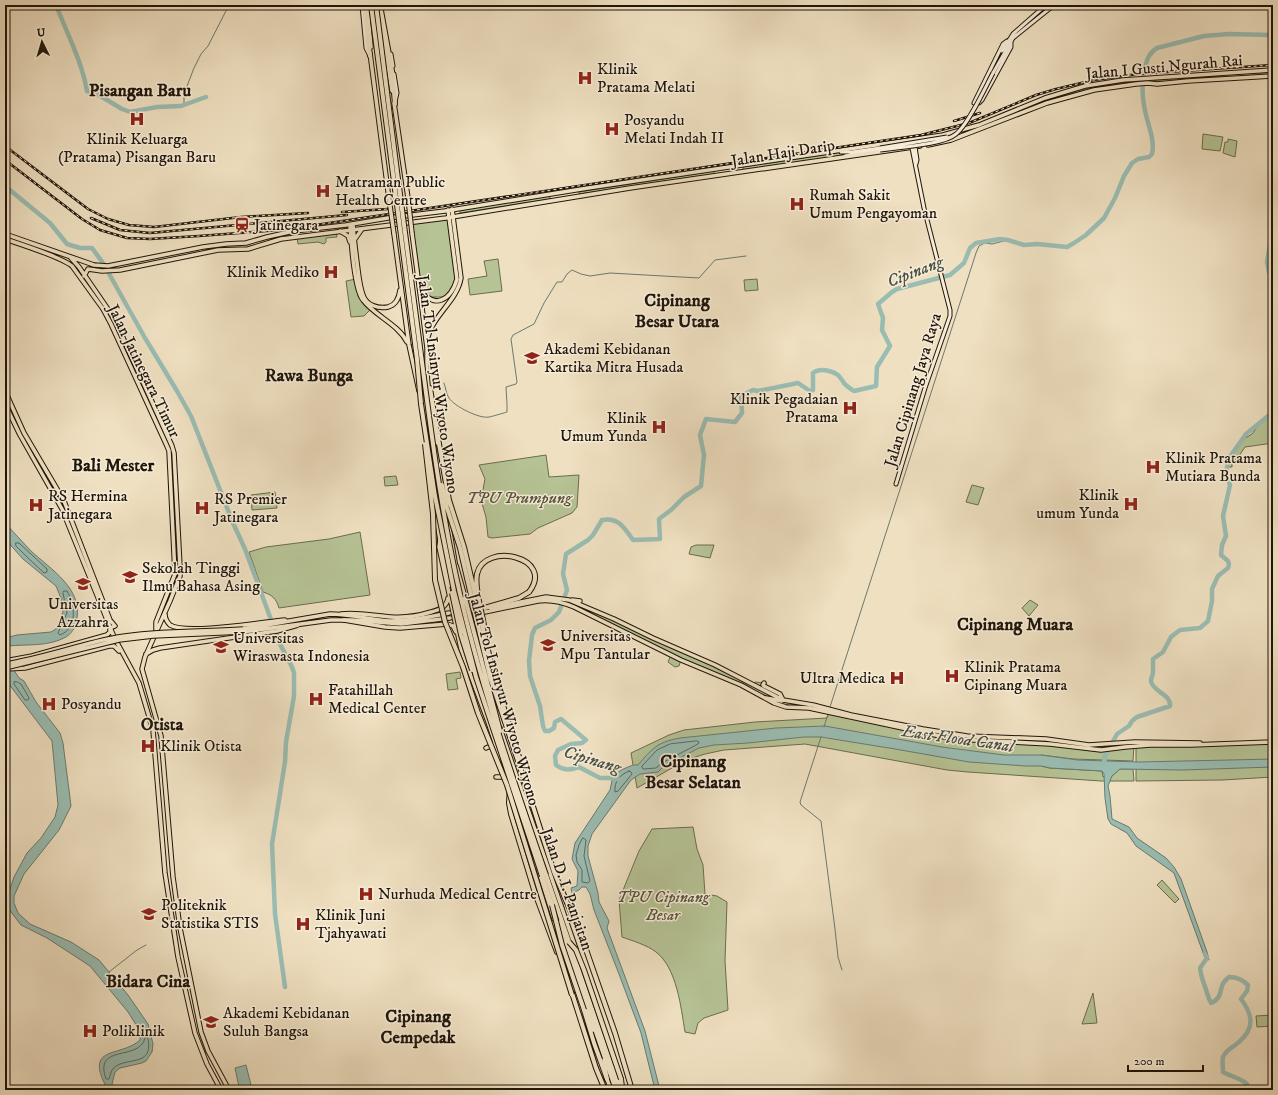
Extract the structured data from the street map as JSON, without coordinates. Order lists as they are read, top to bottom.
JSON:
{
  "streets": {
    "highway": ["Jalan Tol Insinyur Wiyoto Wiyono"],
    "main road": [
      "Jalan I Gusti Ngurah Rai",
      "Jalan Haji Darip",
      "Jalan Jatinegara Timur",
      "Jalan Cipinang Jaya Raya",
      "Jalan D. I. Panjaitan"
    ]
  },
  "crossings": [
    ["Jalan I Gusti Ngurah Rai", "Jalan Haji Darip"],
    ["Jalan I Gusti Ngurah Rai", "Jalan Cipinang Jaya Raya"],
    ["Jalan Haji Darip", "Jalan Jatinegara Timur"],
    ["Jalan Tol Insinyur Wiyoto Wiyono", "Jalan D. I. Panjaitan"]
  ],
  "districts": [
    "Pisangan Baru",
    "Cipinang Besar Utara",
    "Rawa Bunga",
    "Bali Mester",
    "Cipinang Muara",
    "Otista",
    "Cipinang Besar Selatan",
    "Bidara Cina",
    "Cipinang Cempedak"
  ],
  "water": ["Cipinang", "East Flood Canal"],
  "parks": ["TPU Prumpung", "TPU Cipinang Besar"],
  "places": {
    "hospital": [
      "Klinik Pratama Melati",
      "Klinik Keluarga (Pratama) Pisangan Baru",
      "Posyandu Melati Indah II",
      "Matraman Public Health Centre",
      "Rumah Sakit Umum Pengayoman",
      "Klinik Mediko",
      "Klinik Pegadaian Pratama",
      "Klinik Umum Yunda",
      "Klinik Pratama Mutiara Bunda",
      "Klinik umum Yunda",
      "RS Hermina Jatinegara",
      "RS Premier Jatinegara",
      "Klinik Pratama Cipinang Muara",
      "Ultra Medica",
      "Fatahillah Medical Center",
      "Posyandu",
      "Klinik Otista",
      "Nurhuda Medical Centre",
      "Klinik Juni Tjahyawati",
      "Poliklinik"
    ],
    "station": ["Jatinegara"],
    "school or university": [
      "Akademi Kebidanan Kartika Mitra Husada",
      "Sekolah Tinggi Ilmu Bahasa Asing",
      "Universitas Azzahra",
      "Universitas Mpu Tantular",
      "Universitas Wiraswasta Indonesia",
      "Politeknik Statistika STIS",
      "Akademi Kebidanan Suluh Bangsa"
    ]
  },
  "scale_bar": "200 m",
  "north": "top"
}
